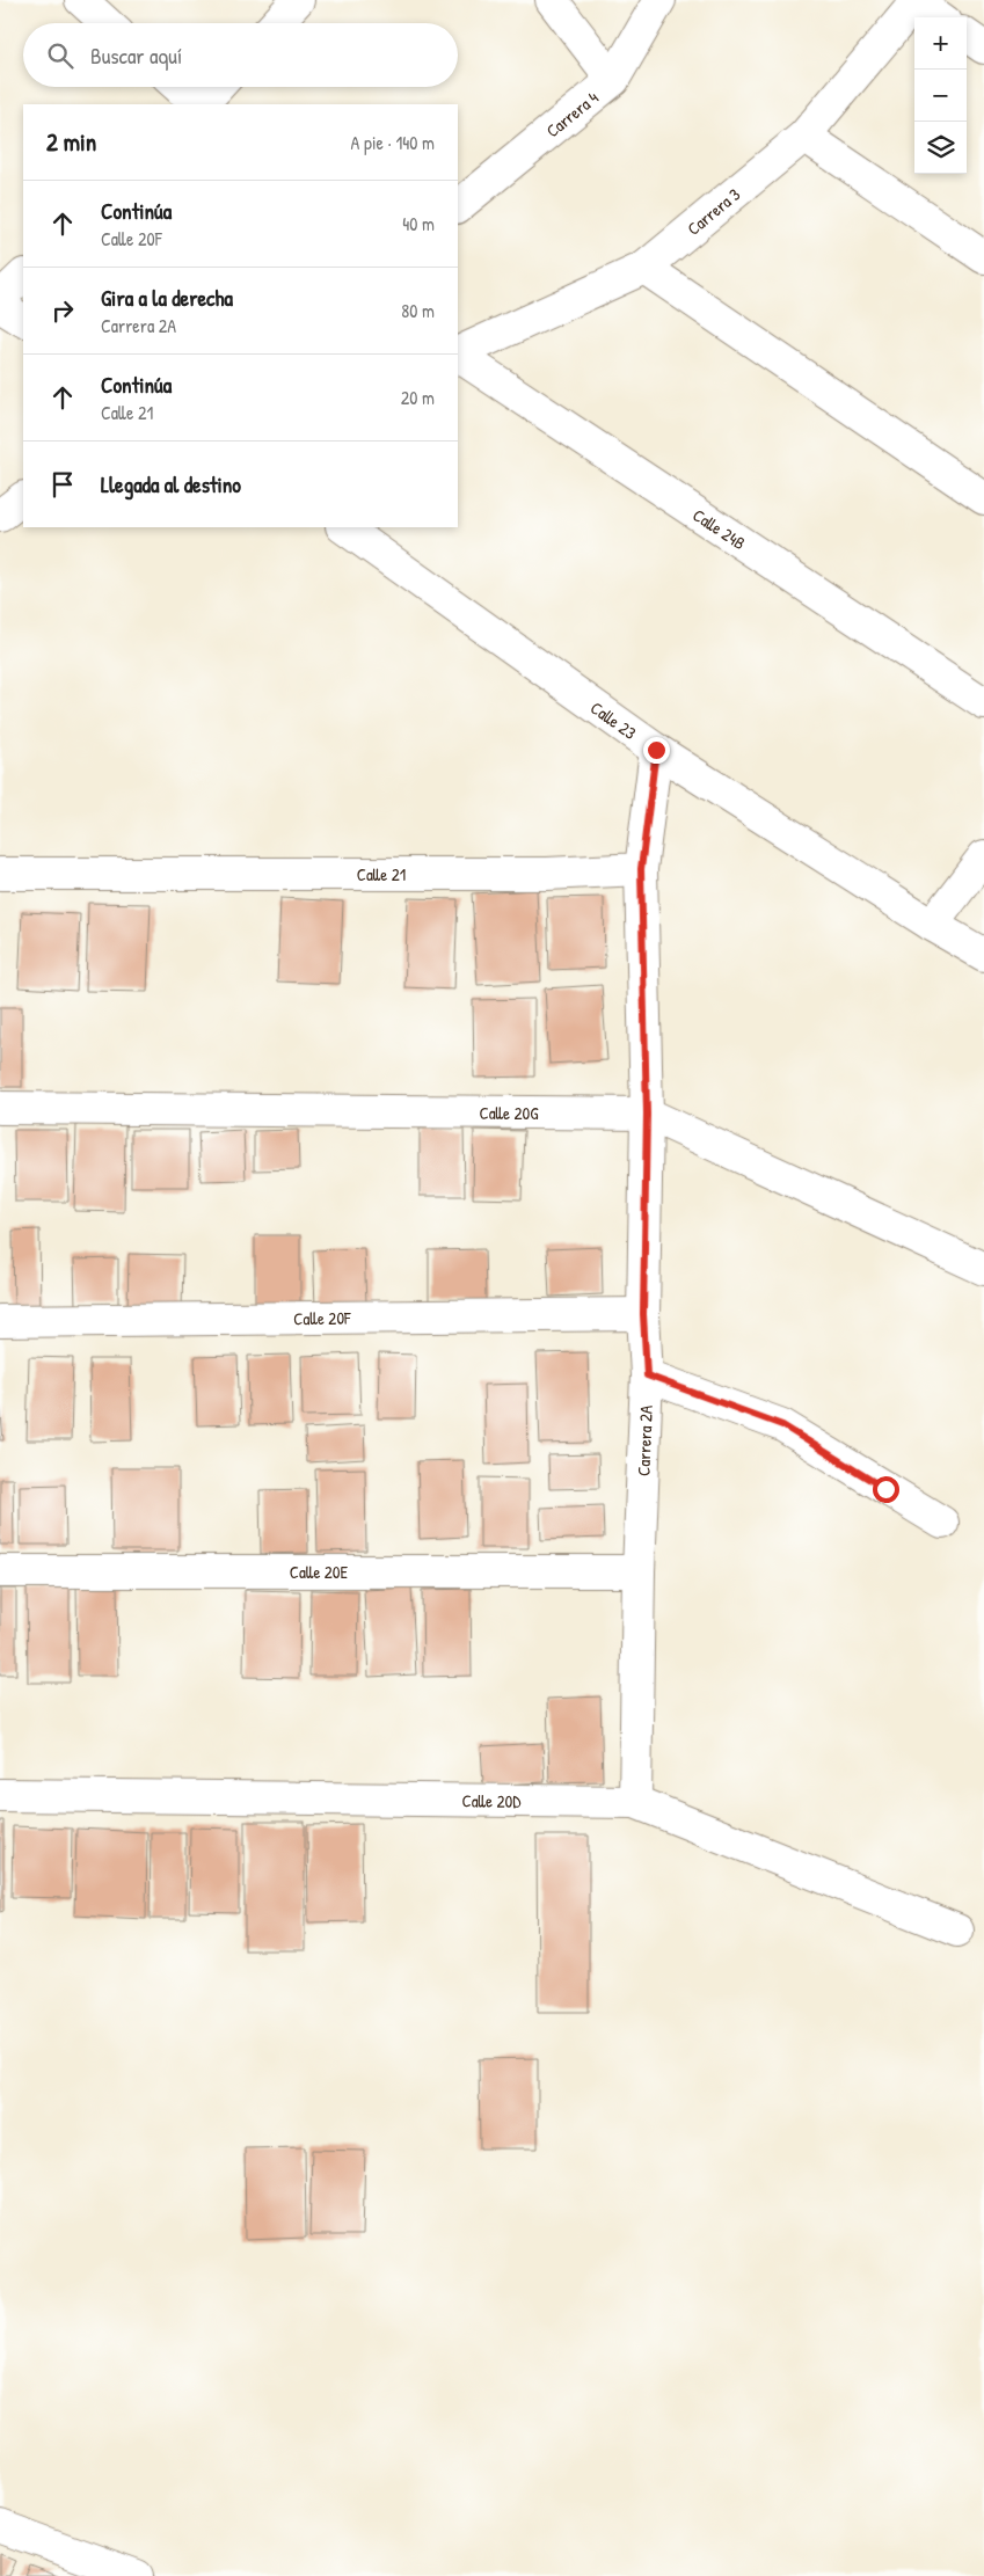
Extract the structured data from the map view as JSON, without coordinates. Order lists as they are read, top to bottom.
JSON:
{
  "streets": {
    "street": [
      "Carrera 4",
      "Carrera 3",
      "Calle 24B",
      "Calle 23",
      "Calle 21",
      "Calle 20G",
      "Calle 20F",
      "Carrera 2A",
      "Calle 20E",
      "Calle 20D"
    ]
  },
  "crossings": [
    ["Calle 21", "Carrera 2A"],
    ["Calle 20G", "Carrera 2A"],
    ["Calle 20F", "Carrera 2A"],
    ["Carrera 2A", "Calle 20E"],
    ["Carrera 2A", "Calle 20D"]
  ],
  "page": {
    "map_buttons": ["+", "−"],
    "search": "Buscar aquí",
    "heading": ["2 min", "A pie · 140 m"],
    "list": [
      ["Continúa", "Calle 20F", "40 m"],
      ["Gira a la derecha", "Carrera 2A", "80 m"],
      ["Continúa", "Calle 21", "20 m"],
      "Llegada al destino"
    ]
  }
}
